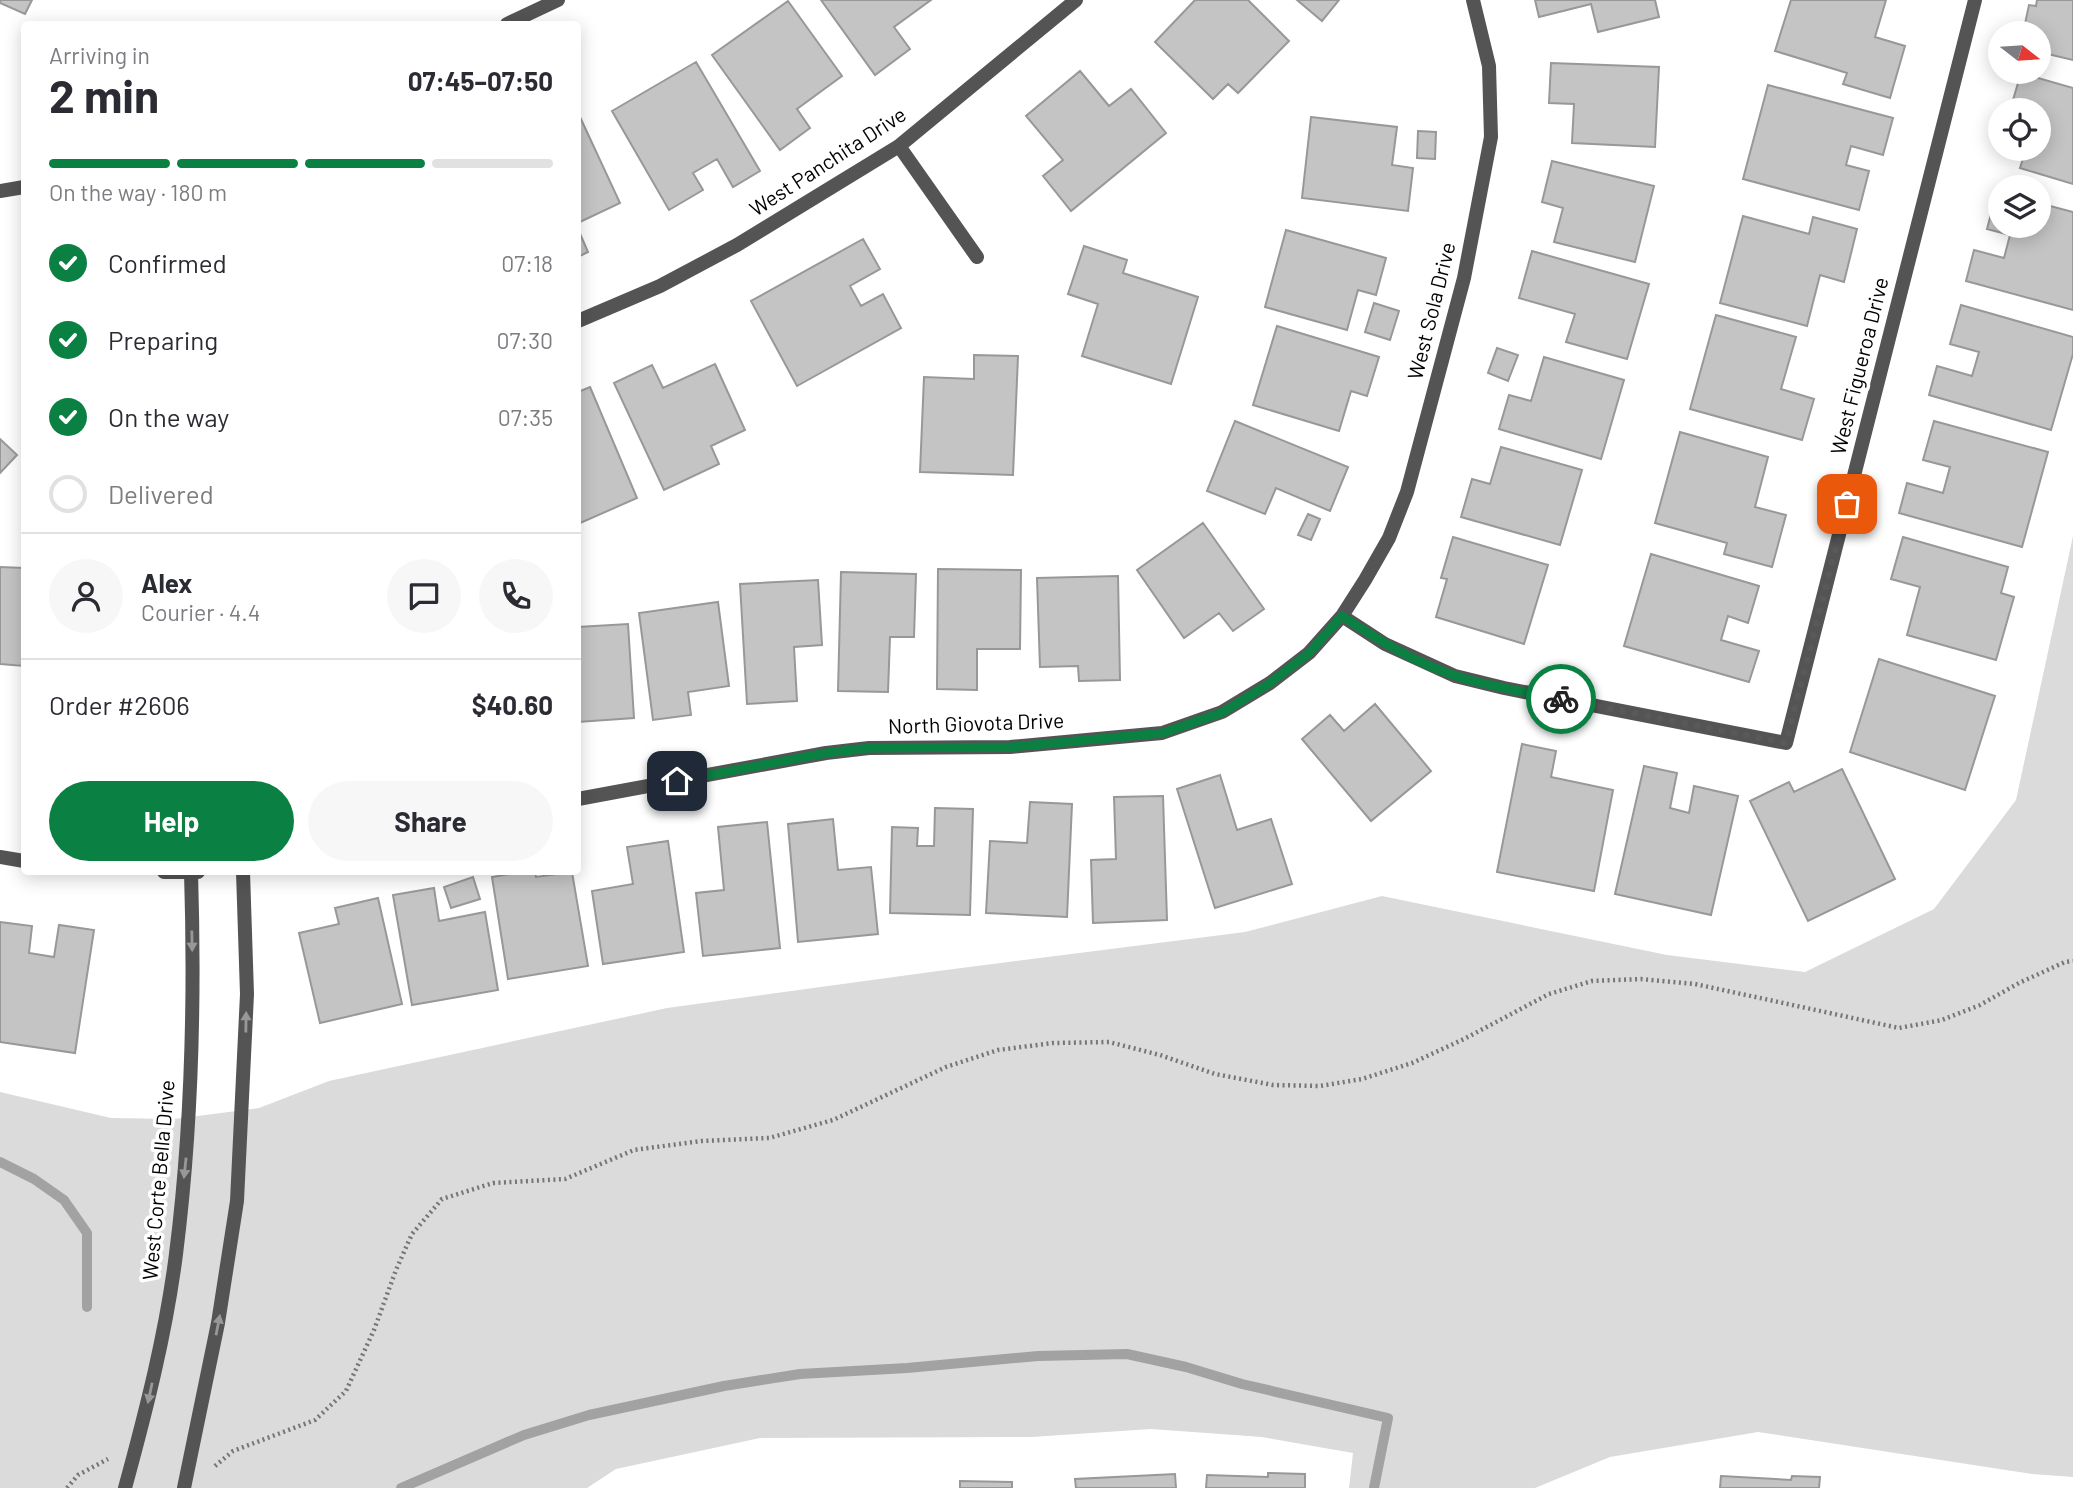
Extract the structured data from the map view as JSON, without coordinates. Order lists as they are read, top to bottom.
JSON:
{
  "streets": {
    "street": [
      "West Panchita Drive",
      "West Sola Drive",
      "West Figueroa Drive",
      "North Giovota Drive",
      "West Corte Bella Drive"
    ]
  },
  "crossings": [
    ["West Sola Drive", "West Figueroa Drive"],
    ["West Sola Drive", "North Giovota Drive"],
    ["West Figueroa Drive", "North Giovota Drive"]
  ],
  "north": "right",
  "page": {
    "heading": ["2 min", "Arriving in", "07:45–07:50"],
    "panel": [
      "Alex",
      "Courier · 4.4",
      "Order #2606",
      "$40.60"
    ],
    "bar": "On the way · 180 m",
    "list": [
      ["Confirmed", "07:18"],
      ["Preparing", "07:30"],
      ["On the way", "07:35"],
      "Delivered"
    ],
    "buttons": ["Help", "Share"]
  }
}
